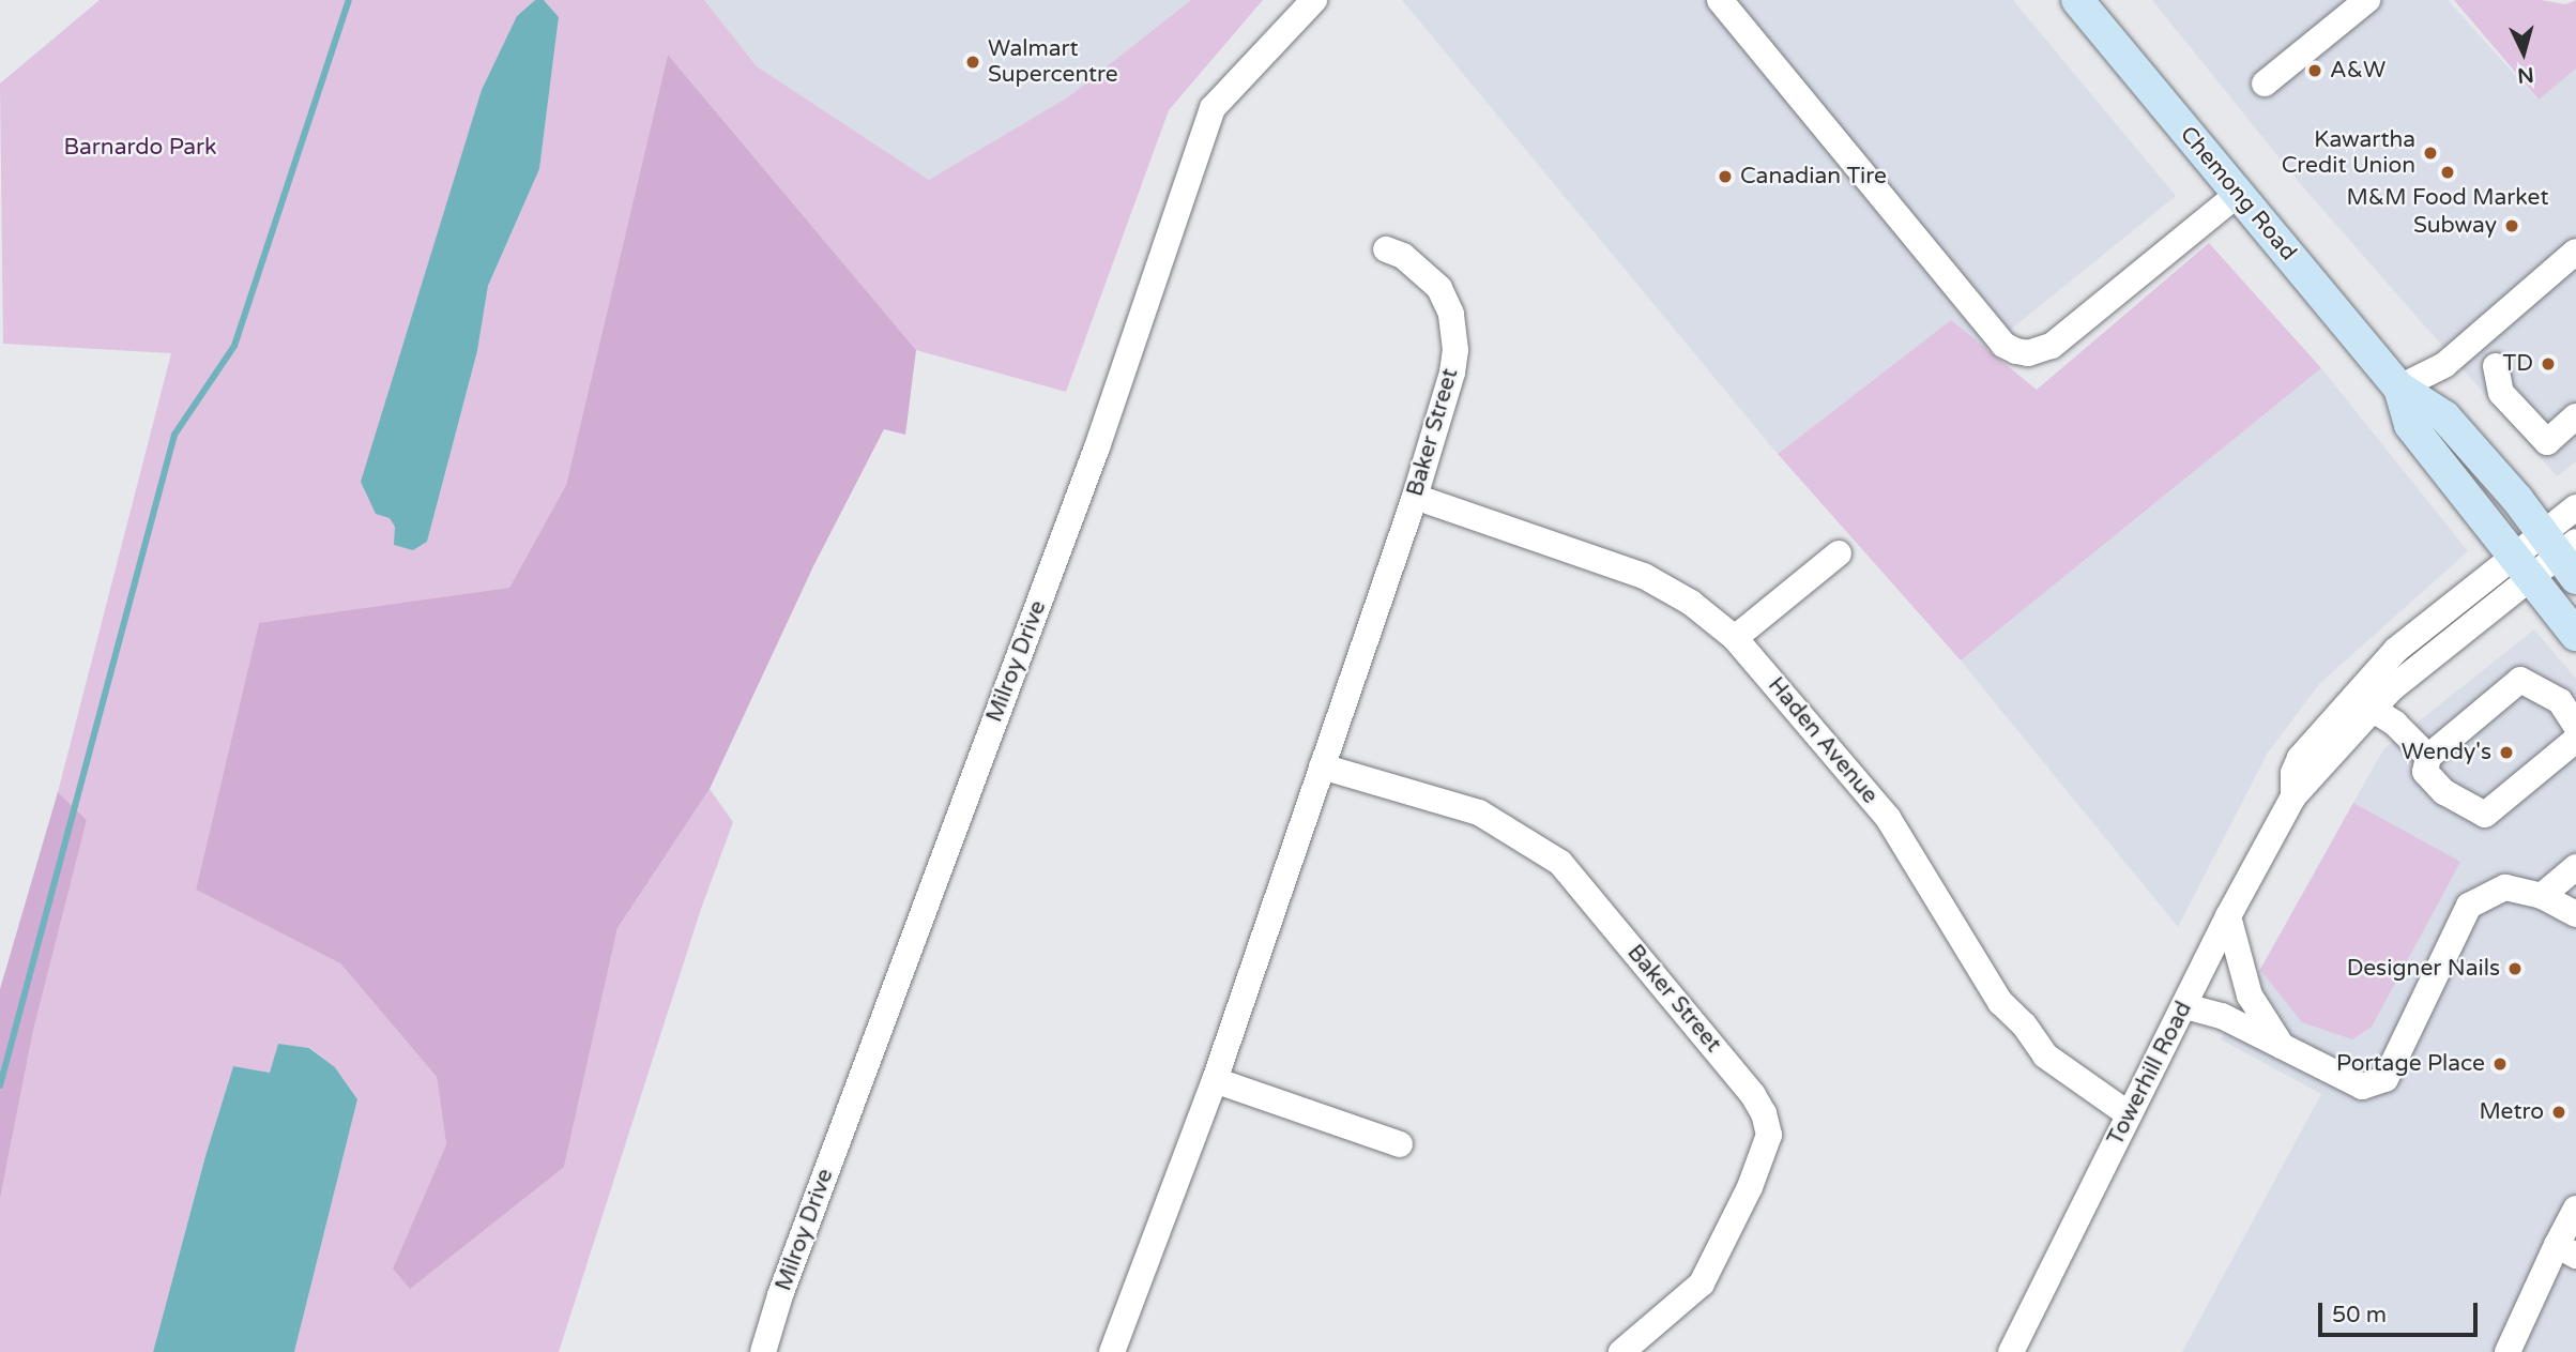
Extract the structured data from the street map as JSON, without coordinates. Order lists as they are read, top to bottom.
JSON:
{
  "streets": {
    "main road": ["Chemong Road"],
    "street": [
      "Baker Street",
      "Milroy Drive",
      "Haden Avenue",
      "Towerhill Road"
    ]
  },
  "crossings": [
    ["Chemong Road", "Towerhill Road"],
    ["Baker Street", "Haden Avenue"],
    ["Haden Avenue", "Towerhill Road"]
  ],
  "parks": ["Barnardo Park"],
  "places": [
    "Walmart Supercentre",
    "A&W",
    "Kawartha Credit Union",
    "M&M Food Market",
    "Canadian Tire",
    "Subway",
    "TD",
    "Wendy's",
    "Designer Nails",
    "Portage Place",
    "Metro"
  ],
  "scale_bar": "50 m",
  "north": "bottom"
}
